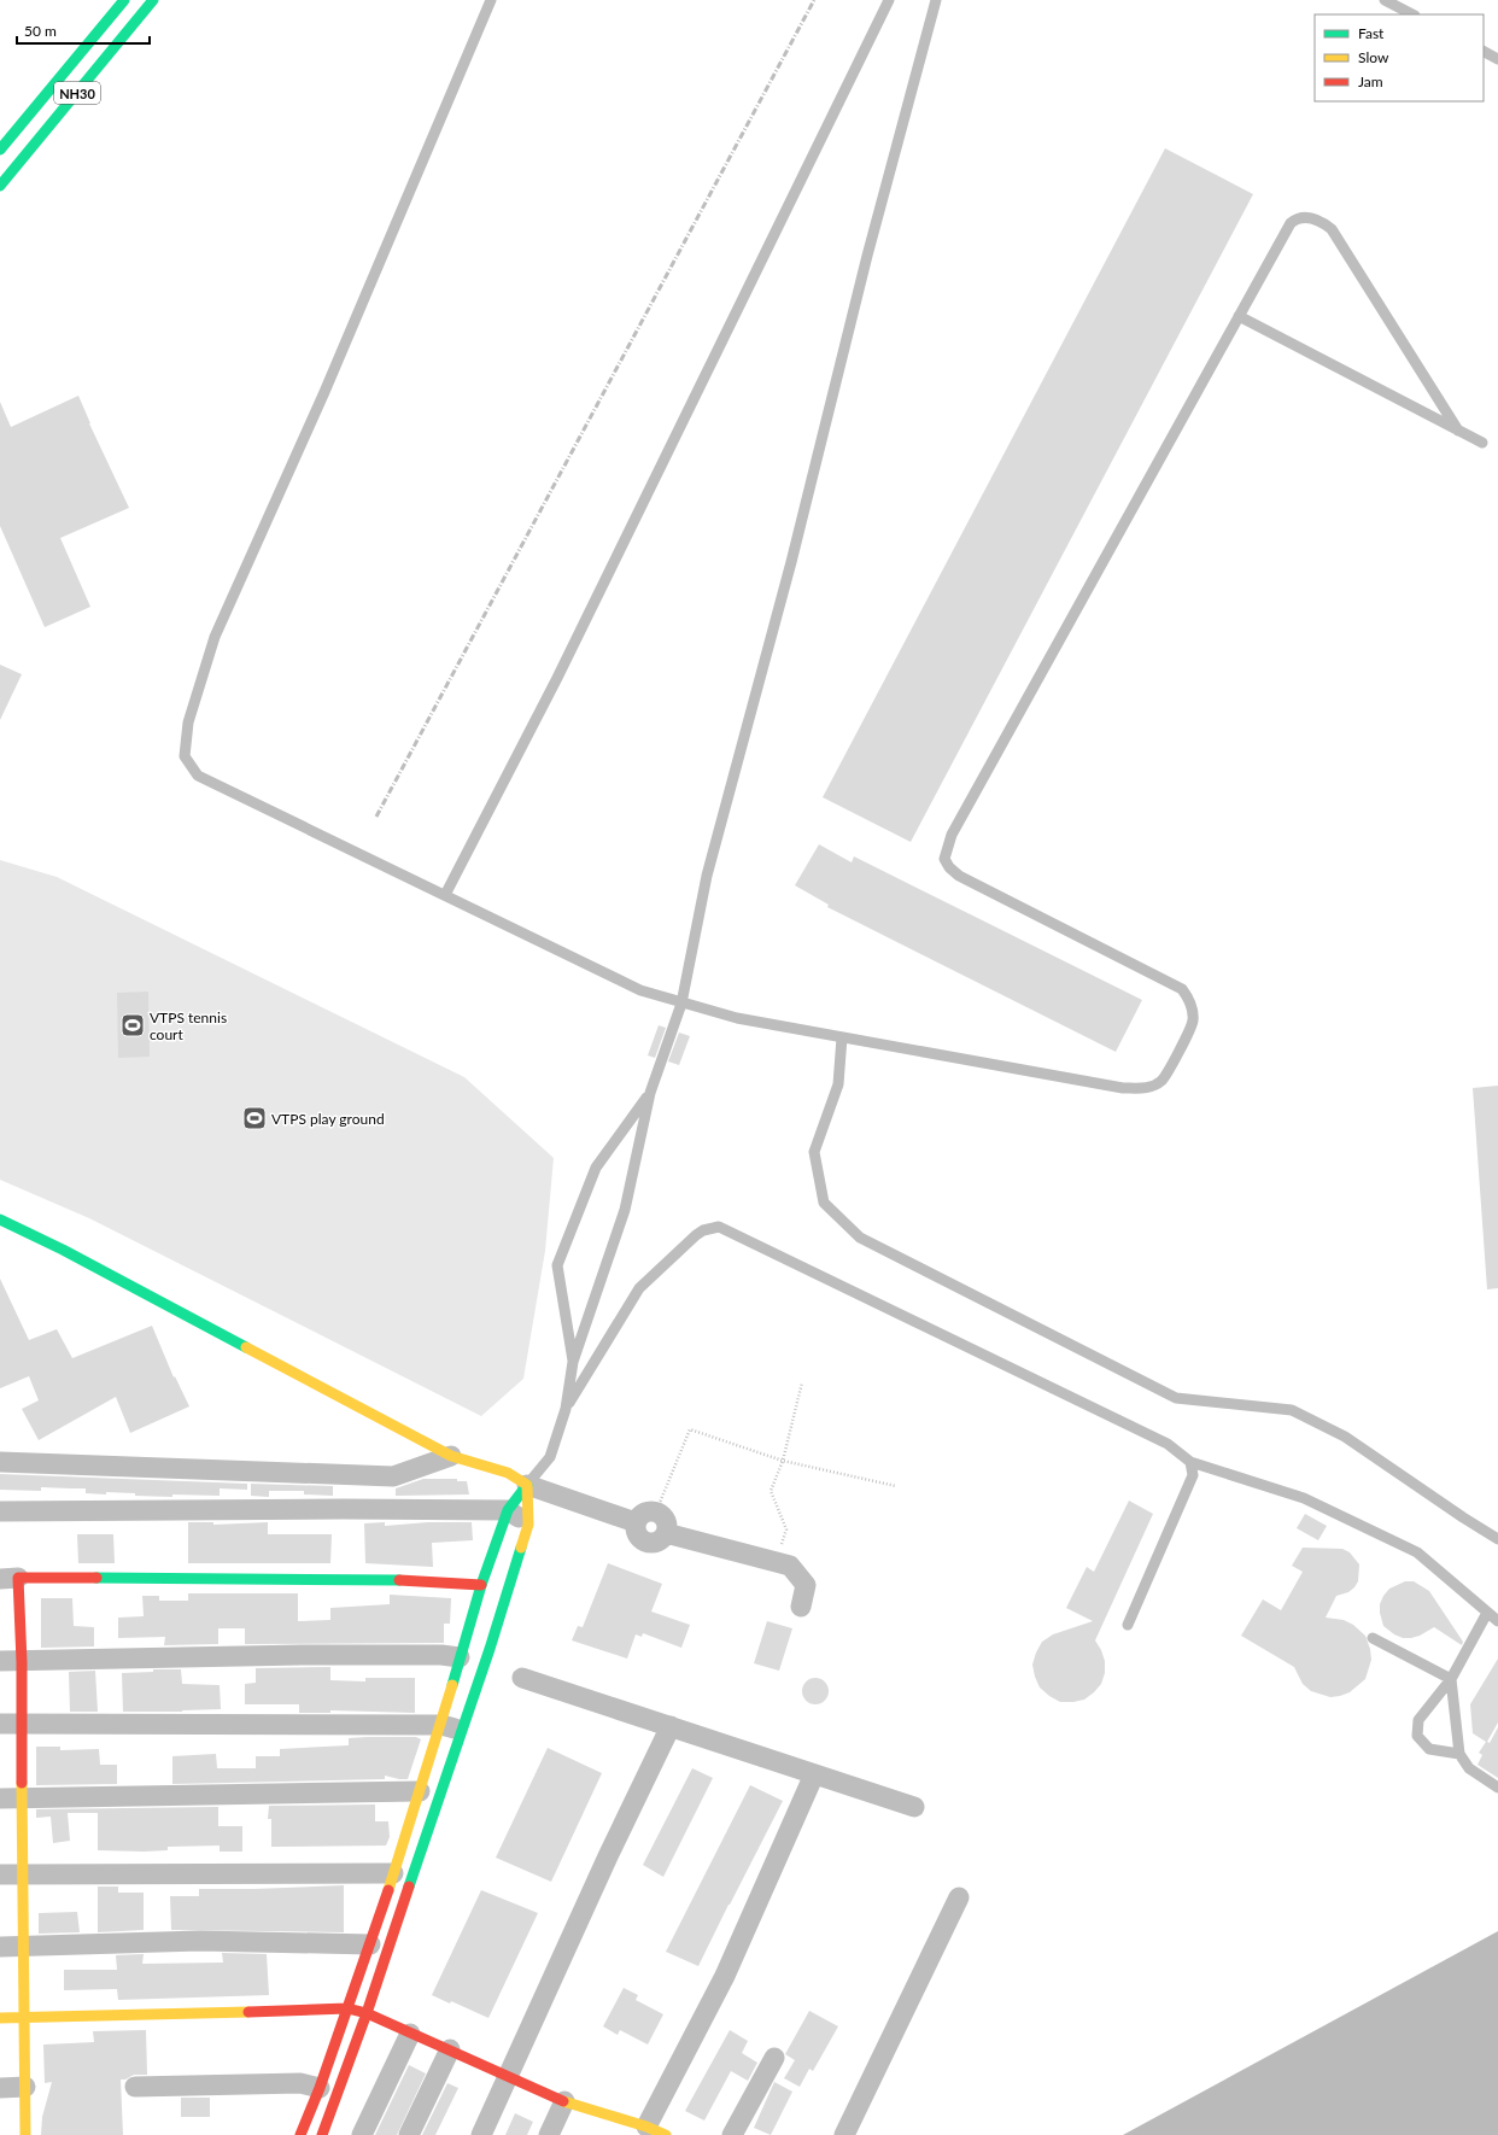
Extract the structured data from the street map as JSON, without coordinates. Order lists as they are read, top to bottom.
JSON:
{
  "streets": {
    "main road": ["NH30"]
  },
  "places": {
    "sports": ["VTPS tennis court", "VTPS play ground"]
  },
  "legend": ["Fast", "Slow", "Jam"],
  "scale_bar": "50 m"
}
